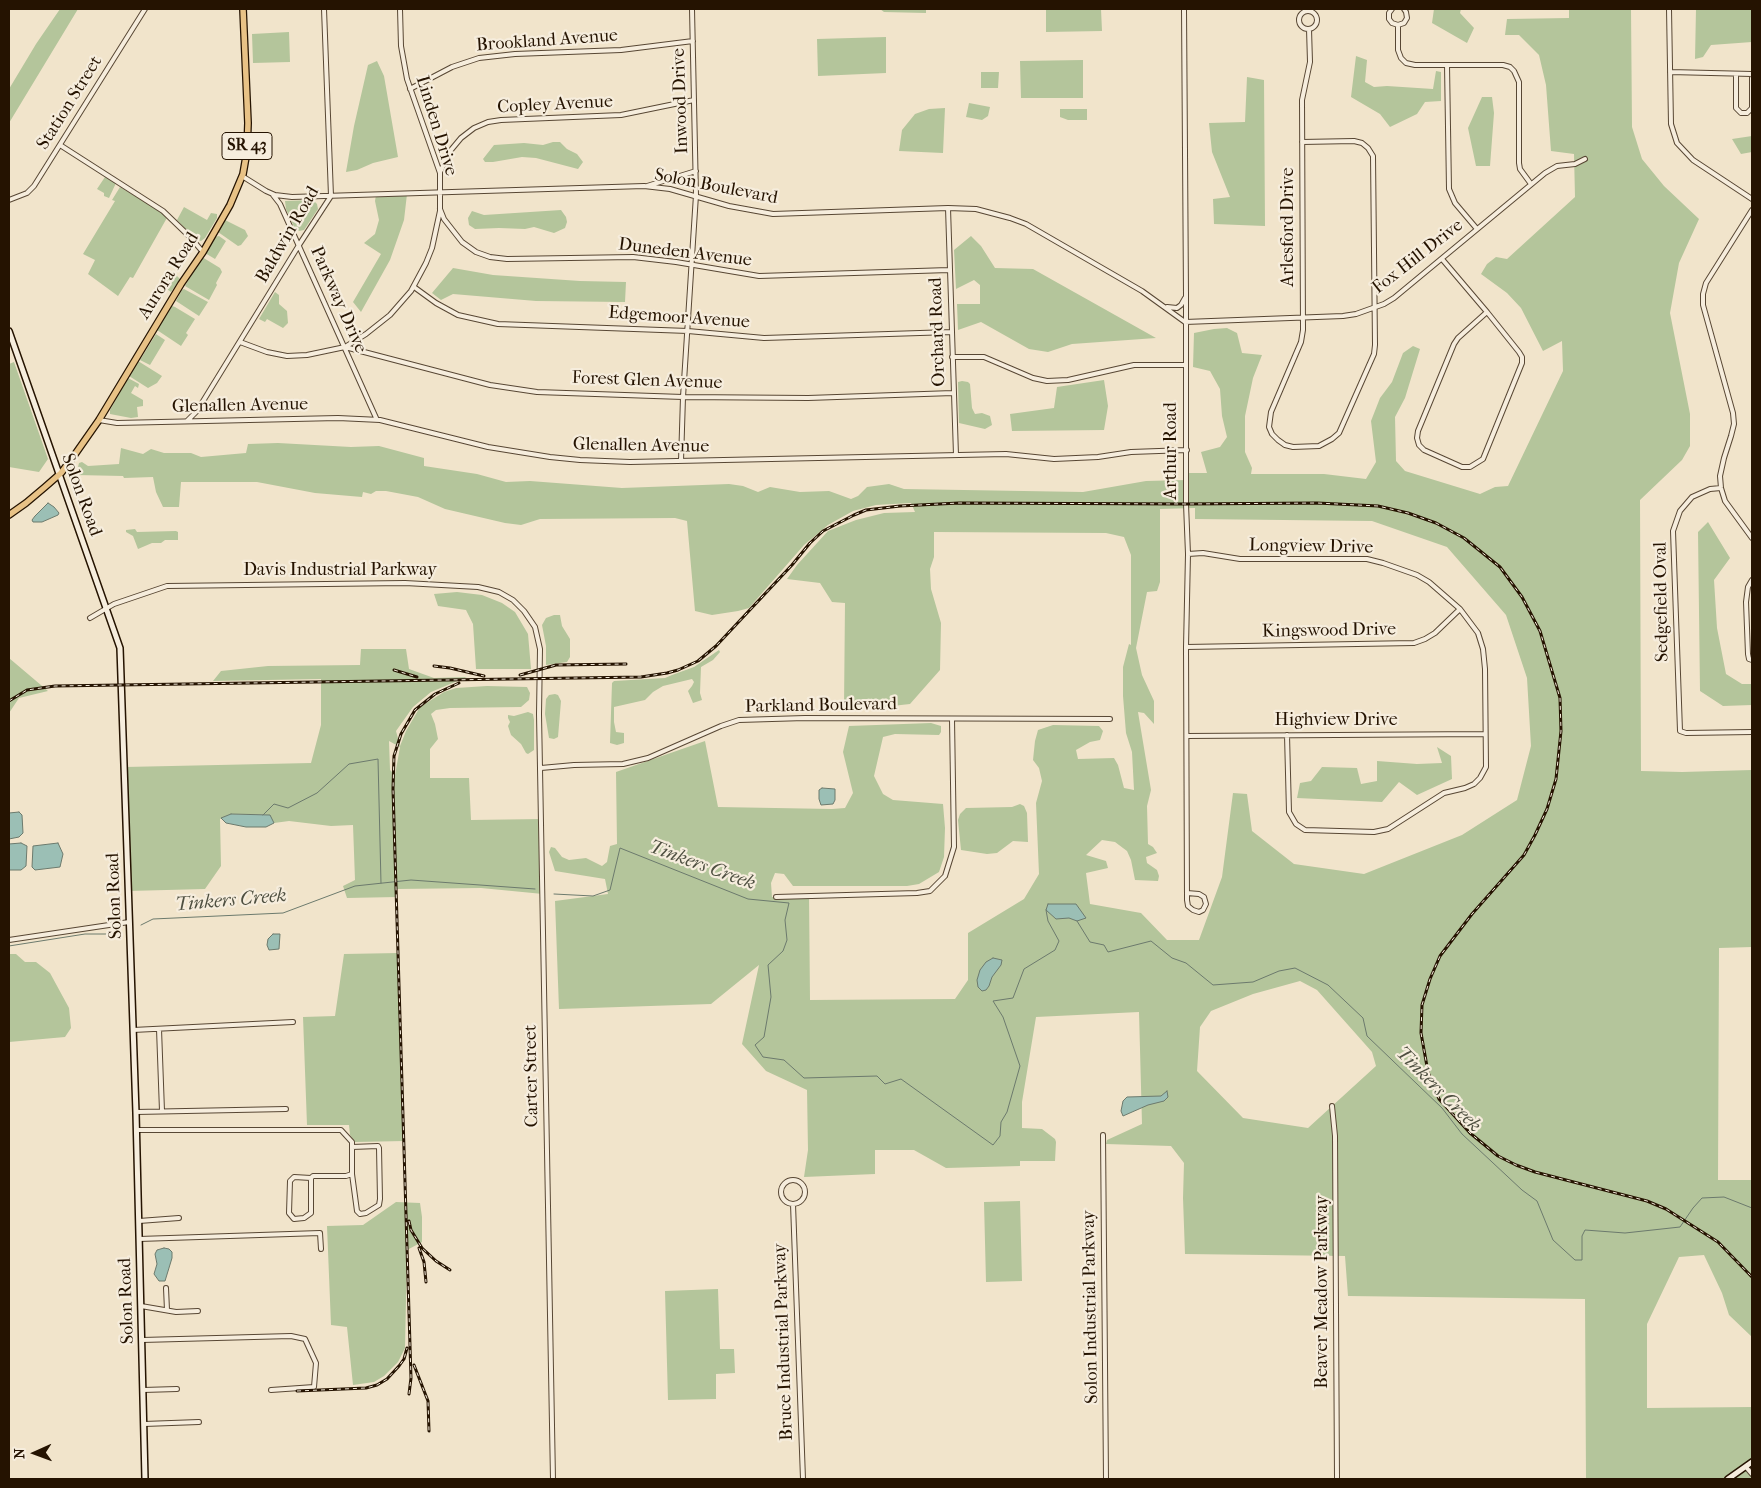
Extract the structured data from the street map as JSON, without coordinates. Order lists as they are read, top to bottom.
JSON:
{
  "streets": {
    "main road": ["SR 43", "Aurora Road"],
    "street": [
      "Brookland Avenue",
      "Inwood Drive",
      "Station Street",
      "Copley Avenue",
      "Linden Drive",
      "Solon Boulevard",
      "Arlesford Drive",
      "Baldwin Road",
      "Duneden Avenue",
      "Fox Hill Drive",
      "Parkway Drive",
      "Edgemoor Avenue",
      "Orchard Road",
      "Forest Glen Avenue",
      "Glenallen Avenue",
      "Arthur Road",
      "Solon Road",
      "Longview Drive",
      "Davis Industrial Parkway",
      "Sedgefield Oval",
      "Kingswood Drive",
      "Parkland Boulevard",
      "Highview Drive",
      "Carter Street",
      "Beaver Meadow Parkway",
      "Solon Industrial Parkway",
      "Bruce Industrial Parkway"
    ]
  },
  "crossings": [
    ["Brookland Avenue", "Inwood Drive"],
    ["Brookland Avenue", "Linden Drive"],
    ["Inwood Drive", "Copley Avenue"],
    ["Inwood Drive", "Solon Boulevard"],
    ["Inwood Drive", "Duneden Avenue"],
    ["Inwood Drive", "Edgemoor Avenue"],
    ["Inwood Drive", "Forest Glen Avenue"],
    ["Inwood Drive", "Glenallen Avenue"],
    ["Copley Avenue", "Linden Drive"],
    ["Linden Drive", "Solon Boulevard"],
    ["Linden Drive", "Baldwin Road"],
    ["Linden Drive", "Duneden Avenue"],
    ["Linden Drive", "Parkway Drive"],
    ["Linden Drive", "Edgemoor Avenue"],
    ["Linden Drive", "Forest Glen Avenue"],
    ["Solon Boulevard", "Baldwin Road"],
    ["Solon Boulevard", "Fox Hill Drive"],
    ["Solon Boulevard", "Aurora Road"],
    ["Solon Boulevard", "Parkway Drive"],
    ["Solon Boulevard", "Orchard Road"],
    ["Solon Boulevard", "Arthur Road"],
    ["Arlesford Drive", "Fox Hill Drive"],
    ["Baldwin Road", "Parkway Drive"],
    ["Baldwin Road", "Glenallen Avenue"],
    ["Duneden Avenue", "Orchard Road"],
    ["Fox Hill Drive", "Arthur Road"],
    ["Aurora Road", "Glenallen Avenue"],
    ["Aurora Road", "Solon Road"],
    ["Parkway Drive", "Forest Glen Avenue"],
    ["Parkway Drive", "Glenallen Avenue"],
    ["Edgemoor Avenue", "Orchard Road"],
    ["Orchard Road", "Forest Glen Avenue"],
    ["Orchard Road", "Glenallen Avenue"],
    ["Glenallen Avenue", "Arthur Road"],
    ["Arthur Road", "Longview Drive"],
    ["Arthur Road", "Kingswood Drive"],
    ["Arthur Road", "Highview Drive"],
    ["Solon Road", "Davis Industrial Parkway"],
    ["Longview Drive", "Kingswood Drive"],
    ["Longview Drive", "Highview Drive"],
    ["Davis Industrial Parkway", "Carter Street"],
    ["Parkland Boulevard", "Carter Street"]
  ],
  "water": ["Tinkers Creek"],
  "north": "left"
}
